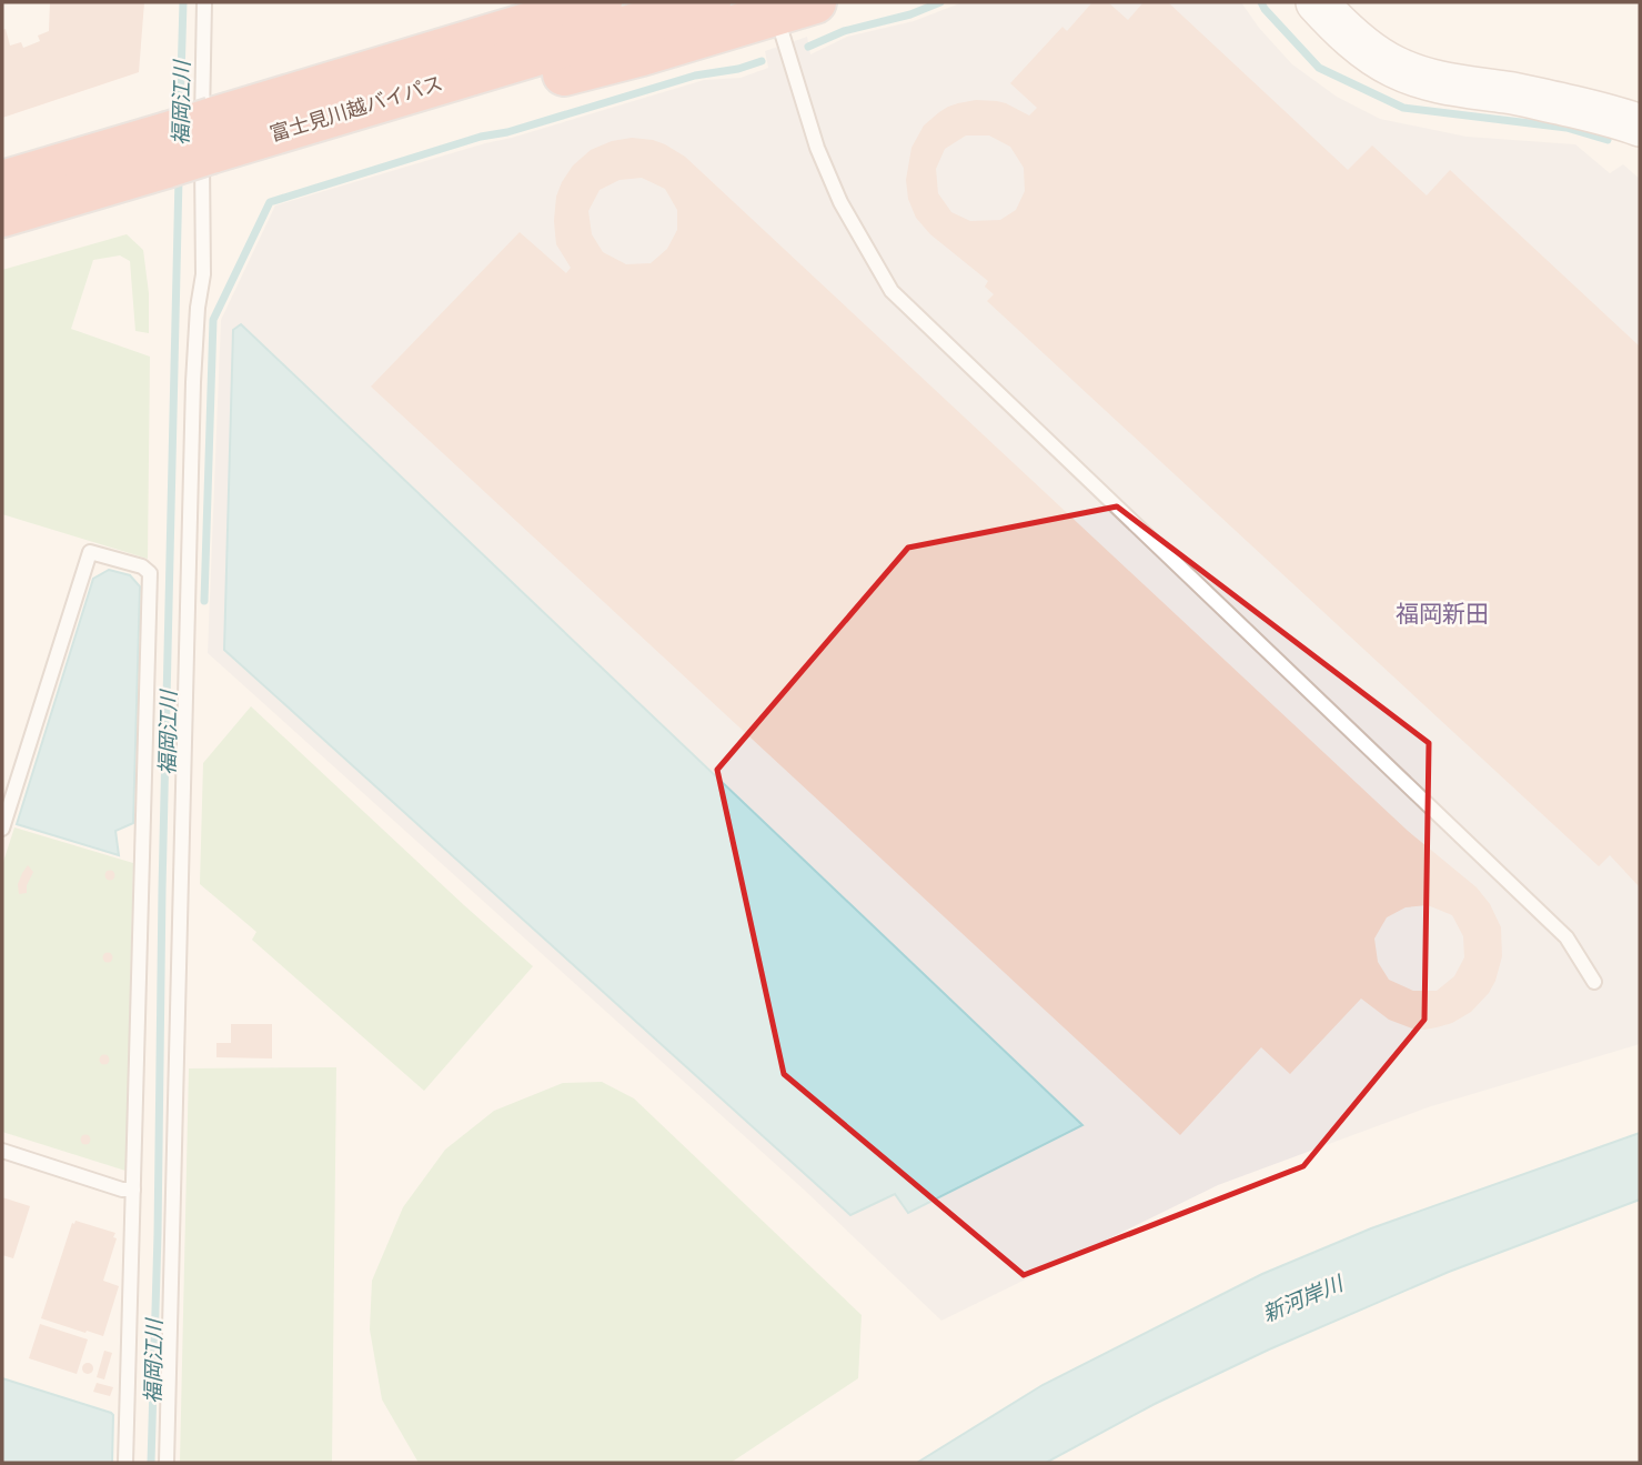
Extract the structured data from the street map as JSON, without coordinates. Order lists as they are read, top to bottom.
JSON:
{
  "streets": {
    "highway": ["富士見川越バイパス"]
  },
  "districts": ["福岡新田"],
  "water": ["福岡江川", "新河岸川"]
}
